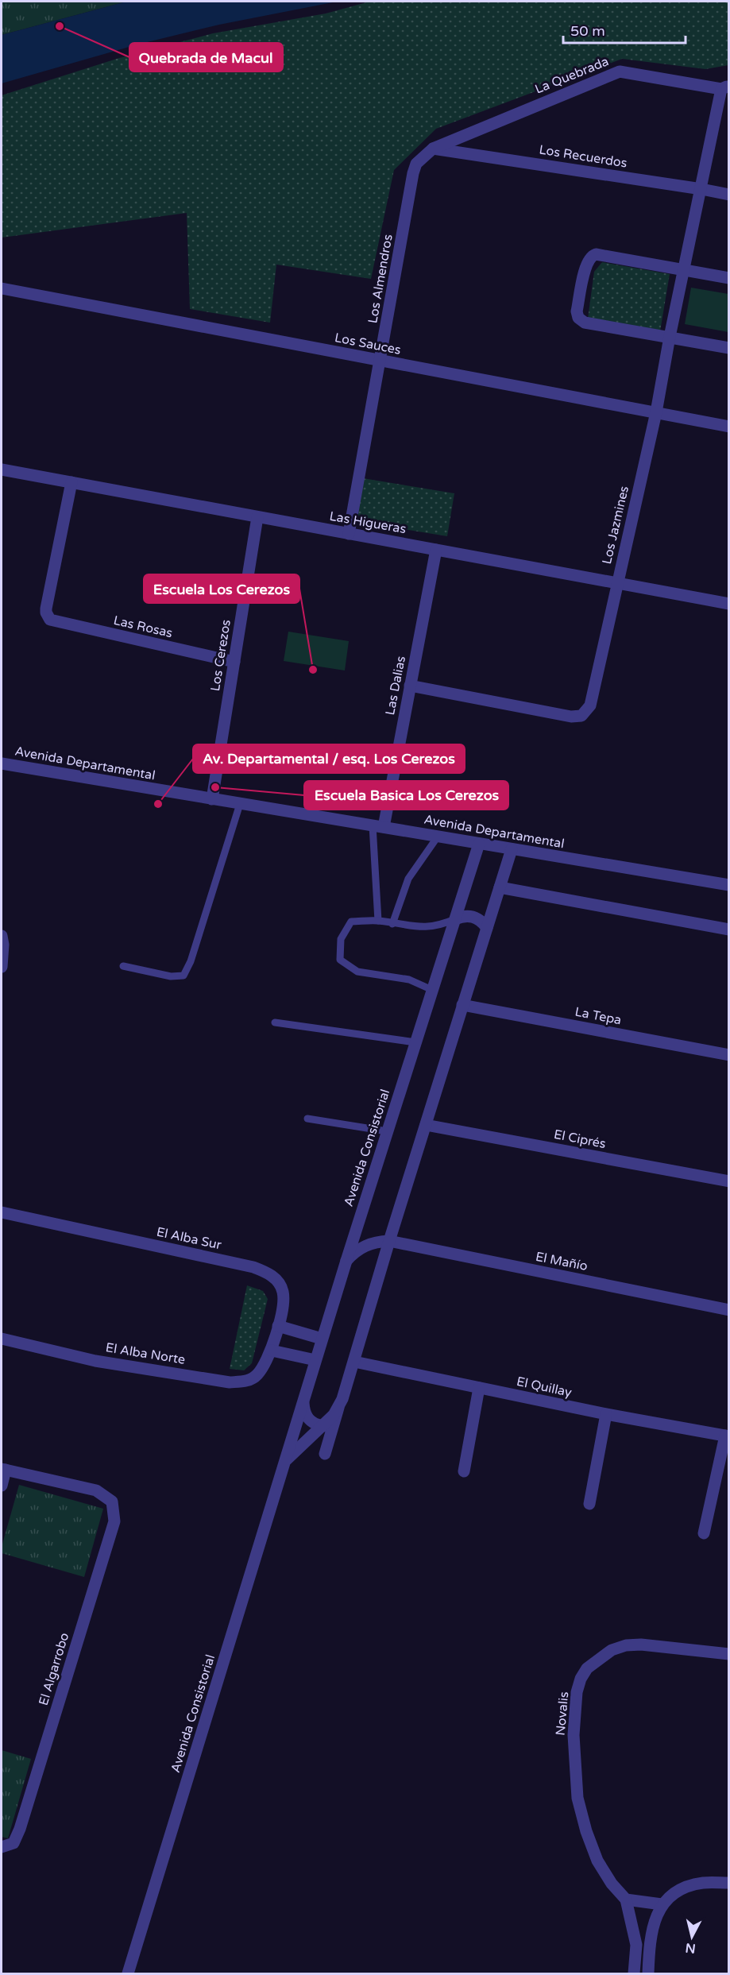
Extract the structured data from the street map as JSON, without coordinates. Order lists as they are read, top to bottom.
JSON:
{
  "streets": {
    "street": [
      "La Quebrada",
      "Los Recuerdos",
      "Los Almendros",
      "Los Sauces",
      "Las Higueras",
      "Los Jazmines",
      "Las Rosas",
      "Los Cerezos",
      "Las Dalias",
      "Avenida Departamental",
      "La Tepa",
      "El Ciprés",
      "Avenida Consistorial",
      "El Alba Sur",
      "El Mañío",
      "El Alba Norte",
      "El Quillay",
      "El Algarrobo",
      "Novalis"
    ]
  },
  "crossings": [
    ["La Quebrada", "Los Recuerdos"],
    ["La Quebrada", "Los Almendros"],
    ["La Quebrada", "Los Jazmines"],
    ["Los Recuerdos", "Los Almendros"],
    ["Los Recuerdos", "Los Jazmines"],
    ["Los Almendros", "Los Sauces"],
    ["Los Almendros", "Las Higueras"],
    ["Los Sauces", "Los Jazmines"],
    ["Las Higueras", "Los Jazmines"],
    ["Las Higueras", "Las Rosas"],
    ["Las Higueras", "Los Cerezos"],
    ["Las Higueras", "Las Dalias"],
    ["Los Jazmines", "Las Dalias"],
    ["Las Rosas", "Los Cerezos"],
    ["Los Cerezos", "Avenida Departamental"],
    ["Las Dalias", "Avenida Departamental"],
    ["Avenida Departamental", "Avenida Consistorial"],
    ["El Alba Sur", "El Alba Norte"]
  ],
  "places": [
    "Quebrada de Macul",
    "Escuela Los Cerezos",
    "Escuela Basica Los Cerezos",
    "Av. Departamental / esq. Los Cerezos"
  ],
  "scale_bar": "50 m",
  "north": "bottom"
}
